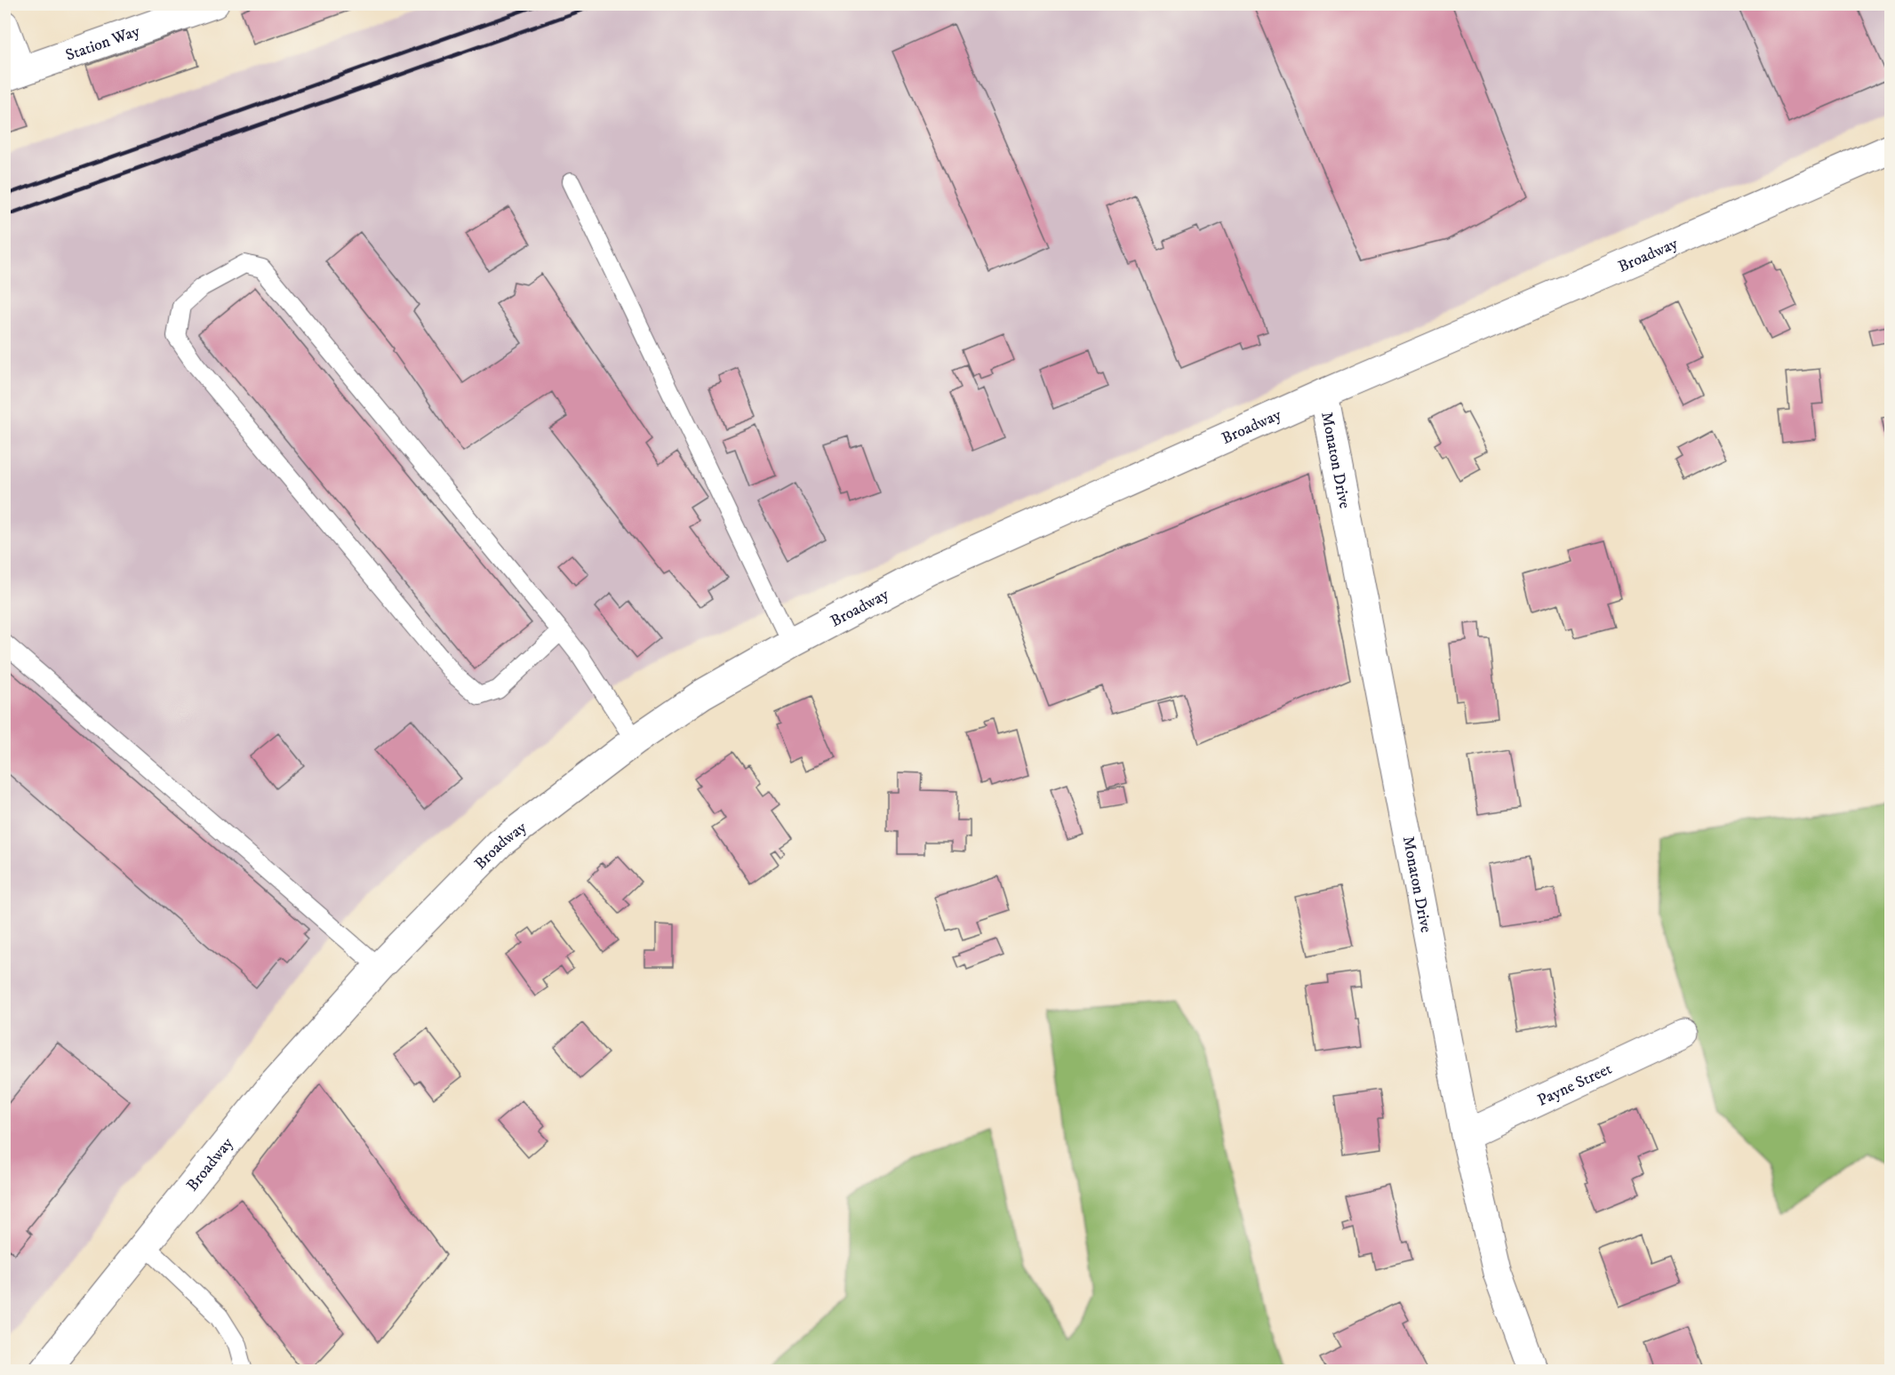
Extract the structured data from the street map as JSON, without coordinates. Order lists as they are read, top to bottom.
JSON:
{
  "streets": {
    "street": [
      "Station Way",
      "Broadway",
      "Monaton Drive",
      "Payne Street"
    ]
  },
  "crossings": [
    ["Broadway", "Monaton Drive"],
    ["Monaton Drive", "Payne Street"]
  ]
}
